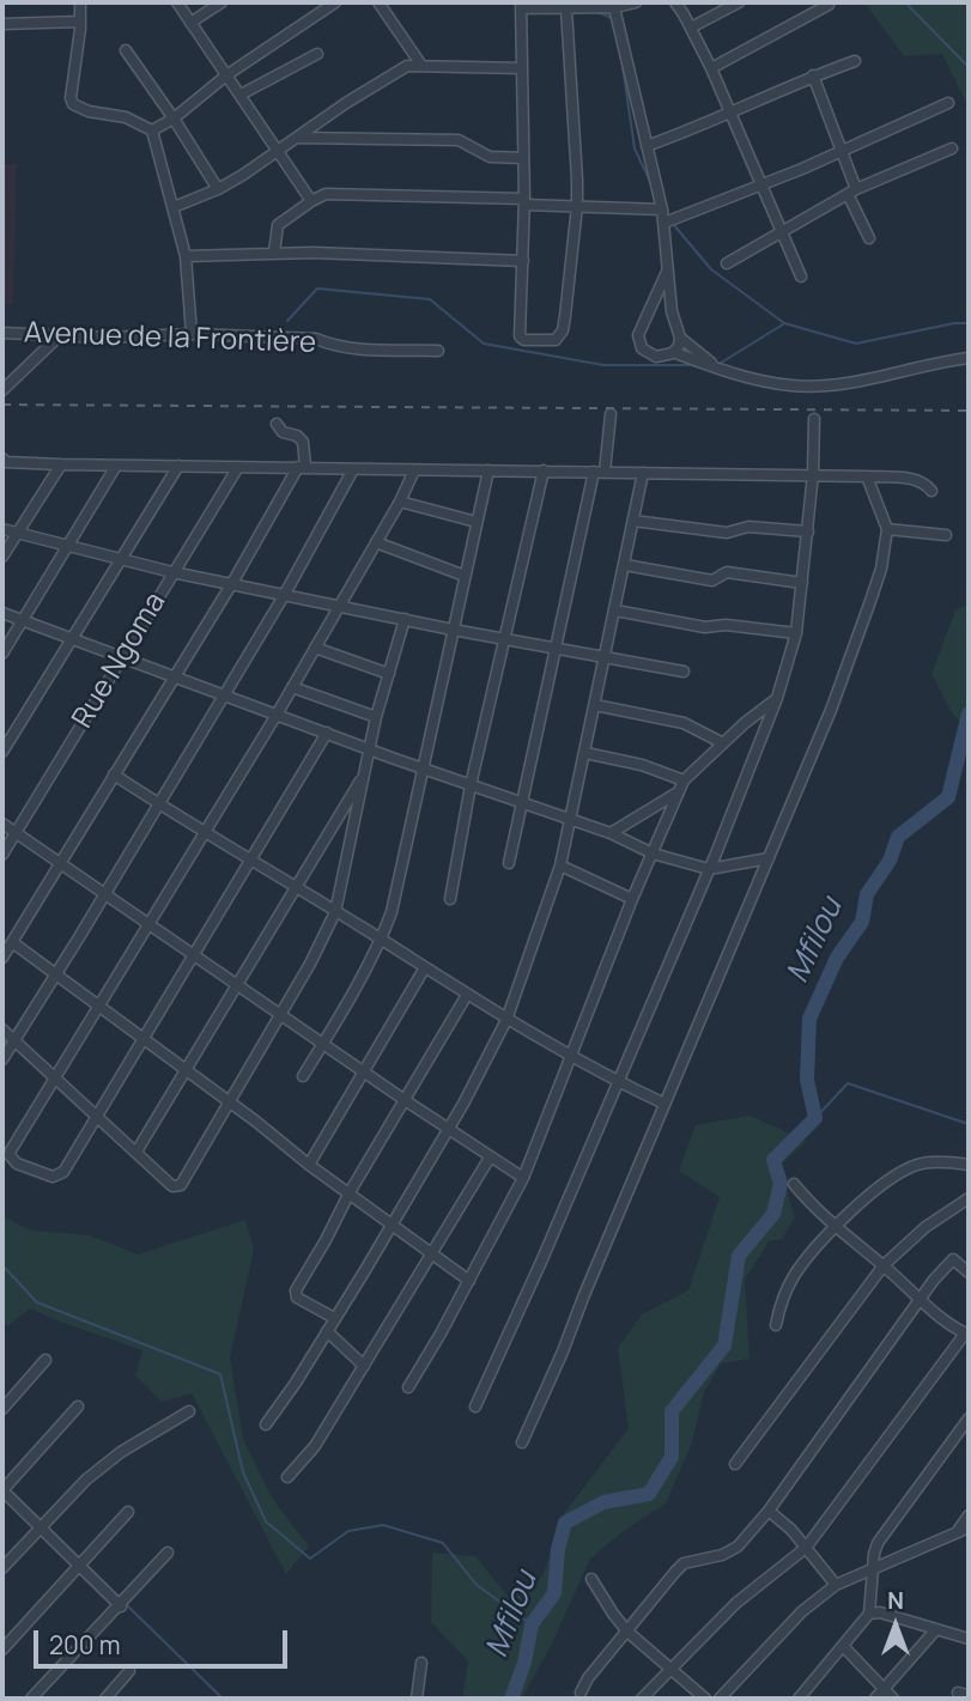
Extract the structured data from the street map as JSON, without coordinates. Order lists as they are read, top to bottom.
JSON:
{
  "streets": {
    "street": ["Avenue de la Frontière", "Rue Ngoma"]
  },
  "water": ["Mfilou"],
  "scale_bar": "200 m",
  "north": "top"
}
